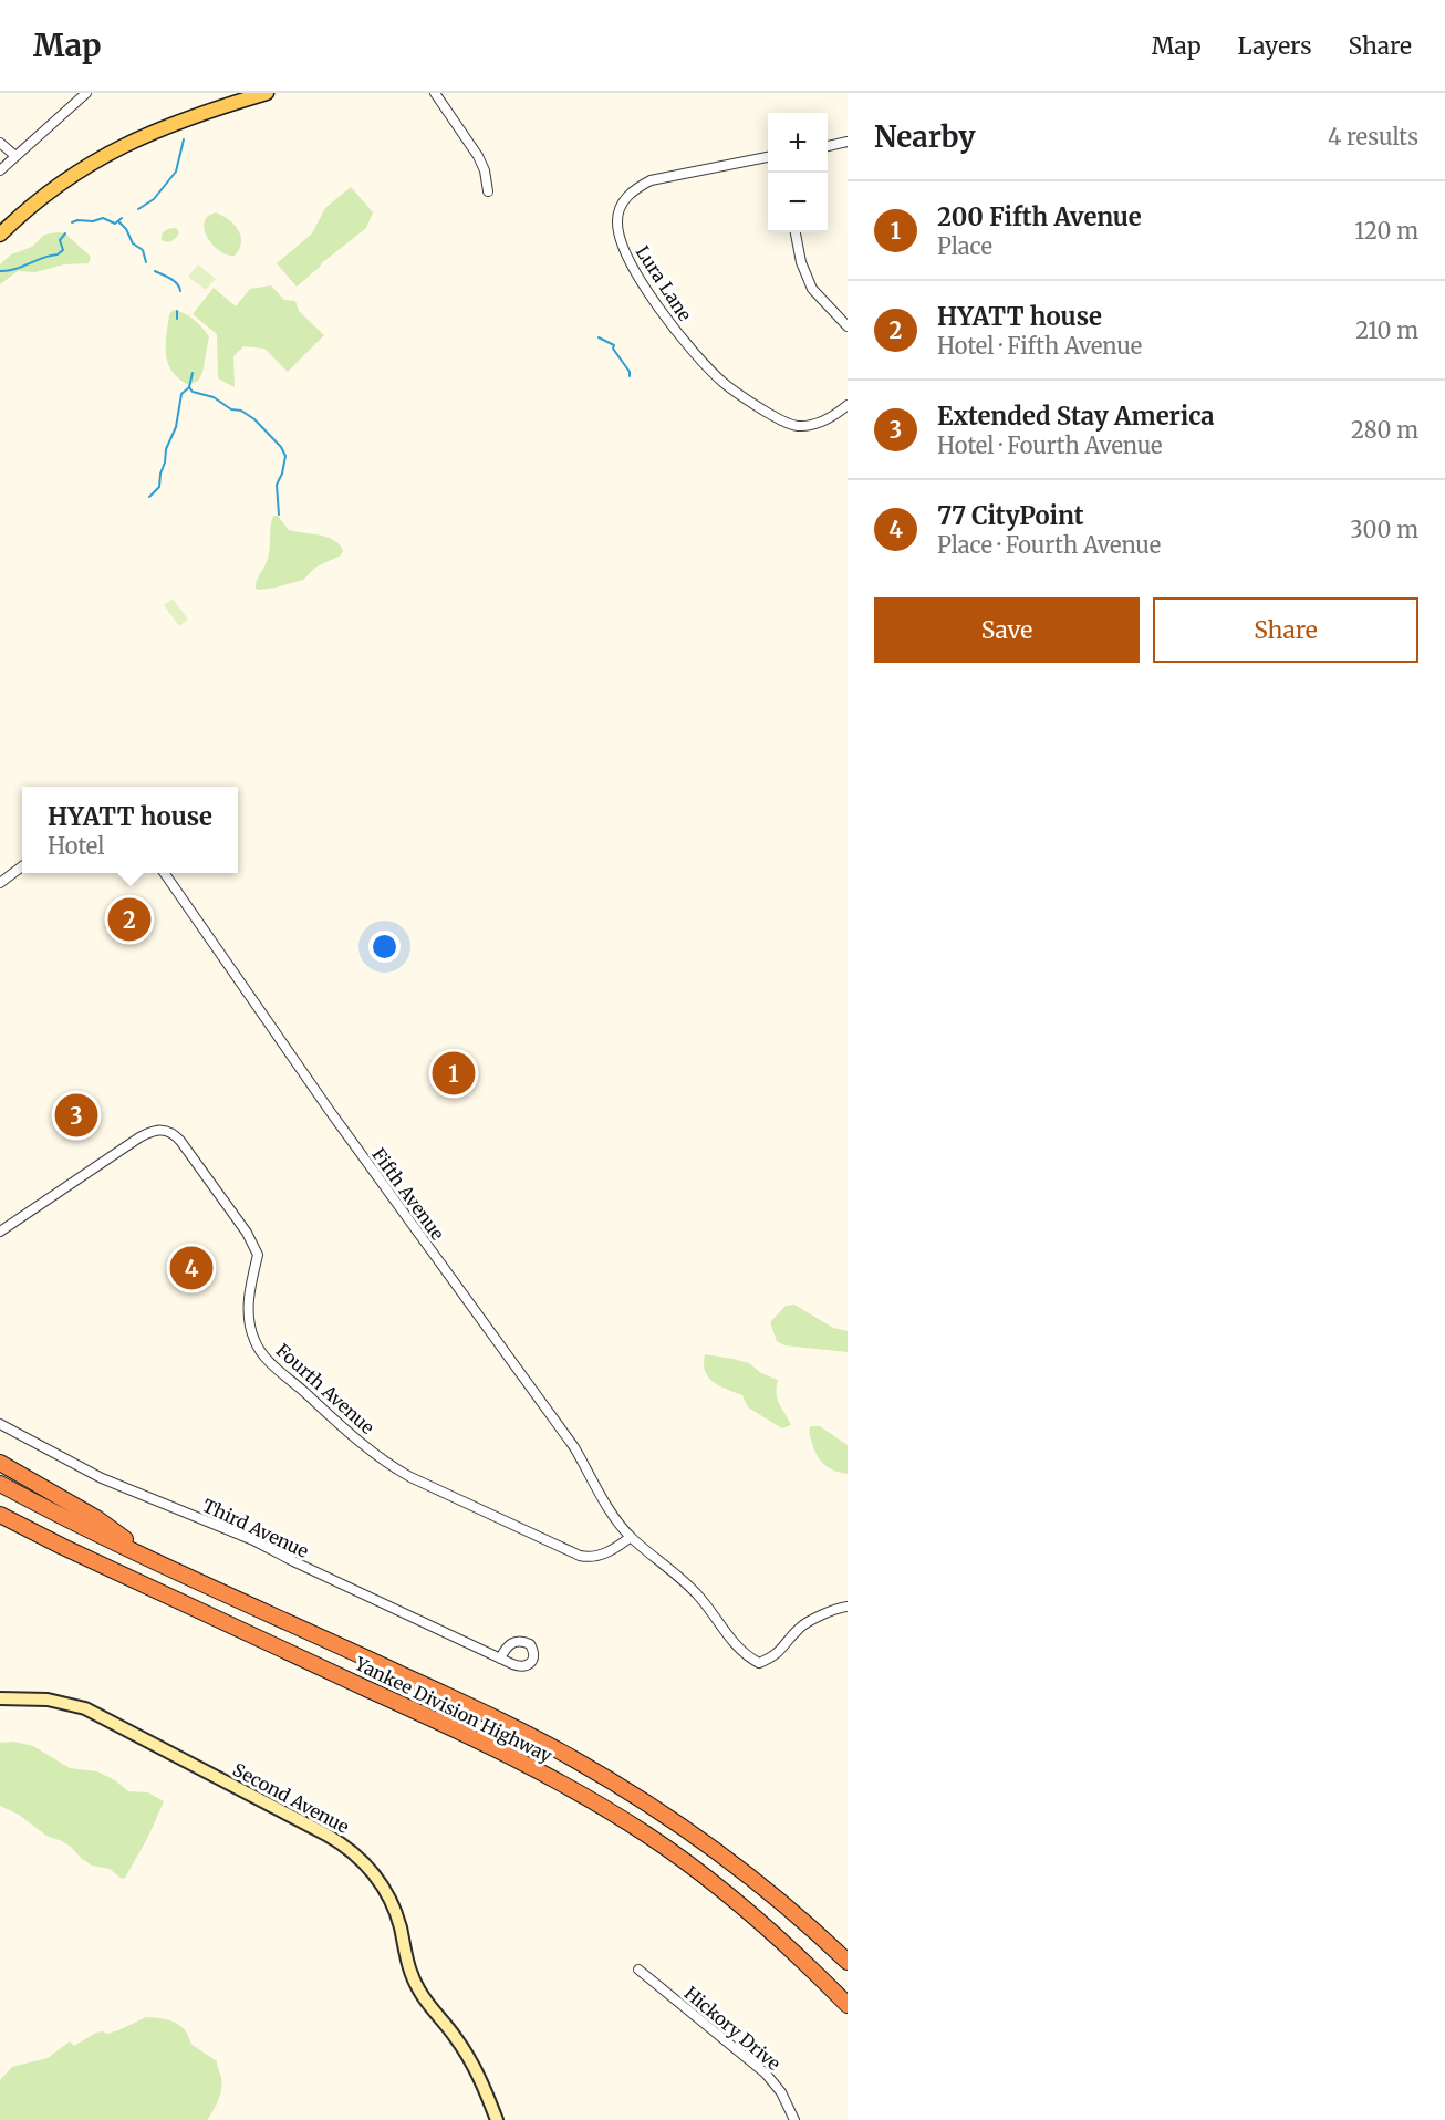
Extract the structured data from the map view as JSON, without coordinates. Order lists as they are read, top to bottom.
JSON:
{
  "streets": {
    "highway": ["Yankee Division Highway"],
    "street": [
      "Lura Lane",
      "Fifth Avenue",
      "Fourth Avenue",
      "Third Avenue",
      "Second Avenue",
      "Hickory Drive"
    ]
  },
  "crossings": [
    ["Fifth Avenue", "Fourth Avenue"]
  ],
  "page": {
    "header": "Map",
    "nav": ["Map", "Layers", "Share"],
    "heading": ["Nearby", "4 results"],
    "map_buttons": ["+", "−"],
    "list": [
      {
        "mark": "1",
        "name": "200 Fifth Avenue",
        "note": "Place",
        "value": "120 m"
      },
      {
        "mark": "2",
        "name": "HYATT house",
        "note": "Hotel · Fifth Avenue",
        "value": "210 m"
      },
      {
        "mark": "3",
        "name": "Extended Stay America",
        "note": "Hotel · Fourth Avenue",
        "value": "280 m"
      },
      {
        "mark": "4",
        "name": "77 CityPoint",
        "note": "Place · Fourth Avenue",
        "value": "300 m"
      }
    ],
    "buttons": ["Save", "Share"],
    "popup": ["HYATT house", "Hotel"],
    "pins": [
      "2",
      "1",
      "3",
      "4"
    ]
  }
}
